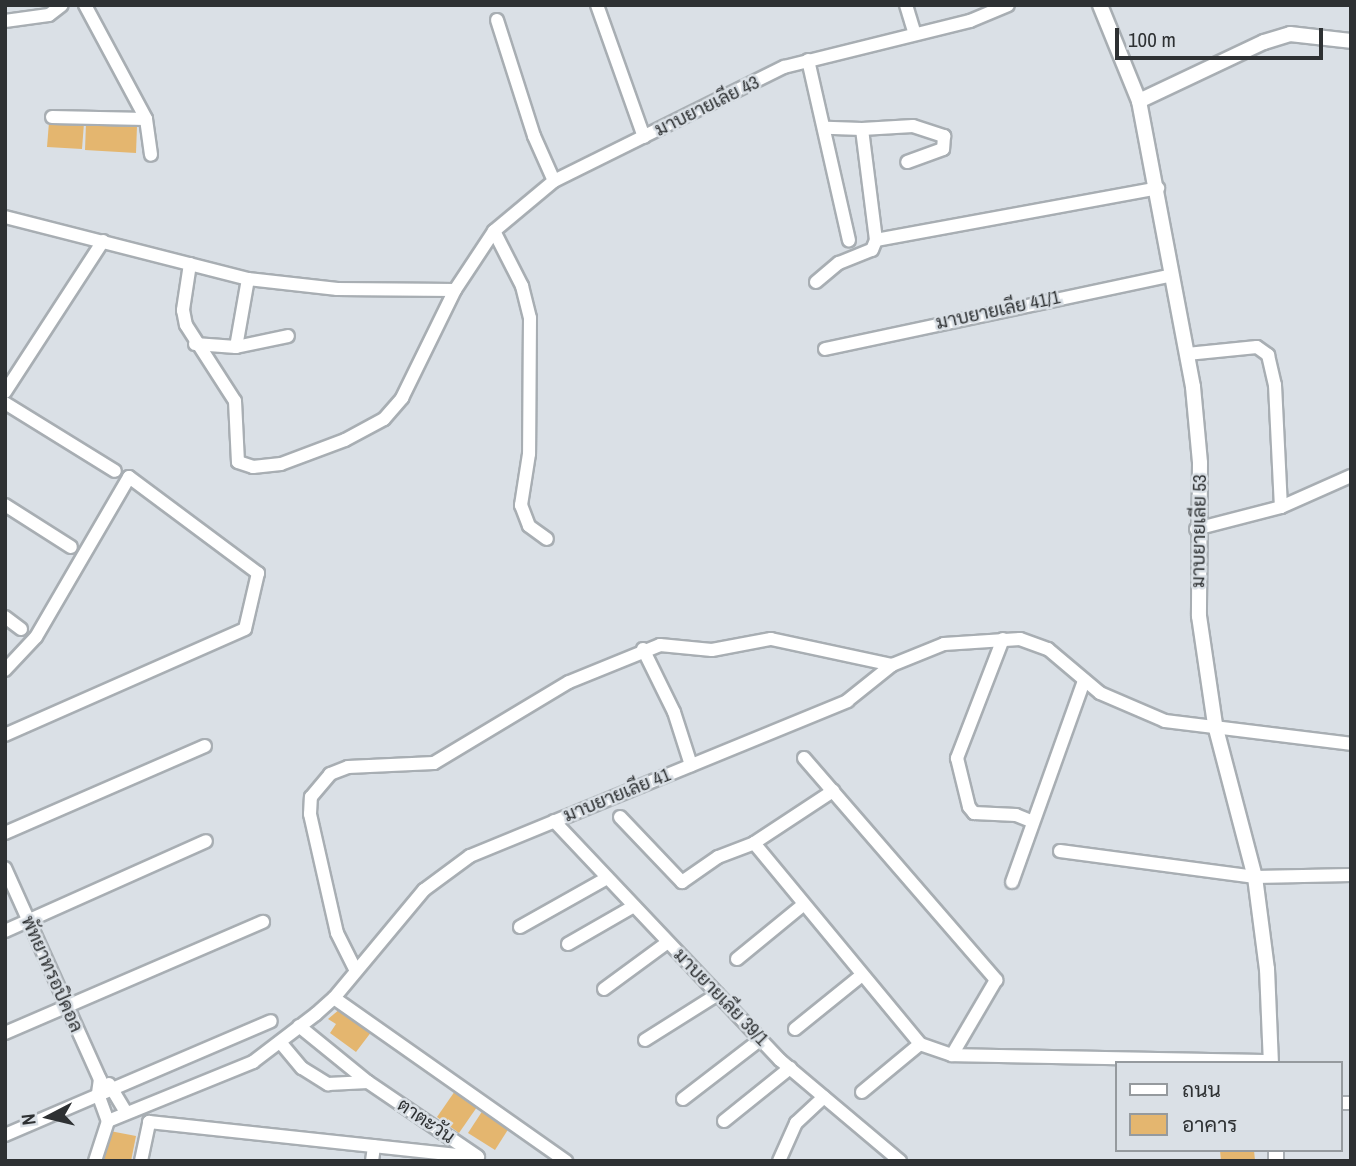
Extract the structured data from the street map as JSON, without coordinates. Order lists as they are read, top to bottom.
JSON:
{
  "streets": {
    "street": [
      "มาบยายเลีย 43",
      "มาบยายเลีย 41/1",
      "มาบยายเลีย 53",
      "มาบยายเลีย 41",
      "พัทยาทรอปิคอล",
      "มาบยายเลีย 39/1",
      "ตาตะวัน"
    ]
  },
  "crossings": [
    ["มาบยายเลีย 41/1", "มาบยายเลีย 53"],
    ["มาบยายเลีย 53", "มาบยายเลีย 41"],
    ["มาบยายเลีย 41", "มาบยายเลีย 39/1"],
    ["มาบยายเลีย 41", "ตาตะวัน"]
  ],
  "legend": ["ถนน", "อาคาร"],
  "scale_bar": "100 m",
  "north": "left"
}
